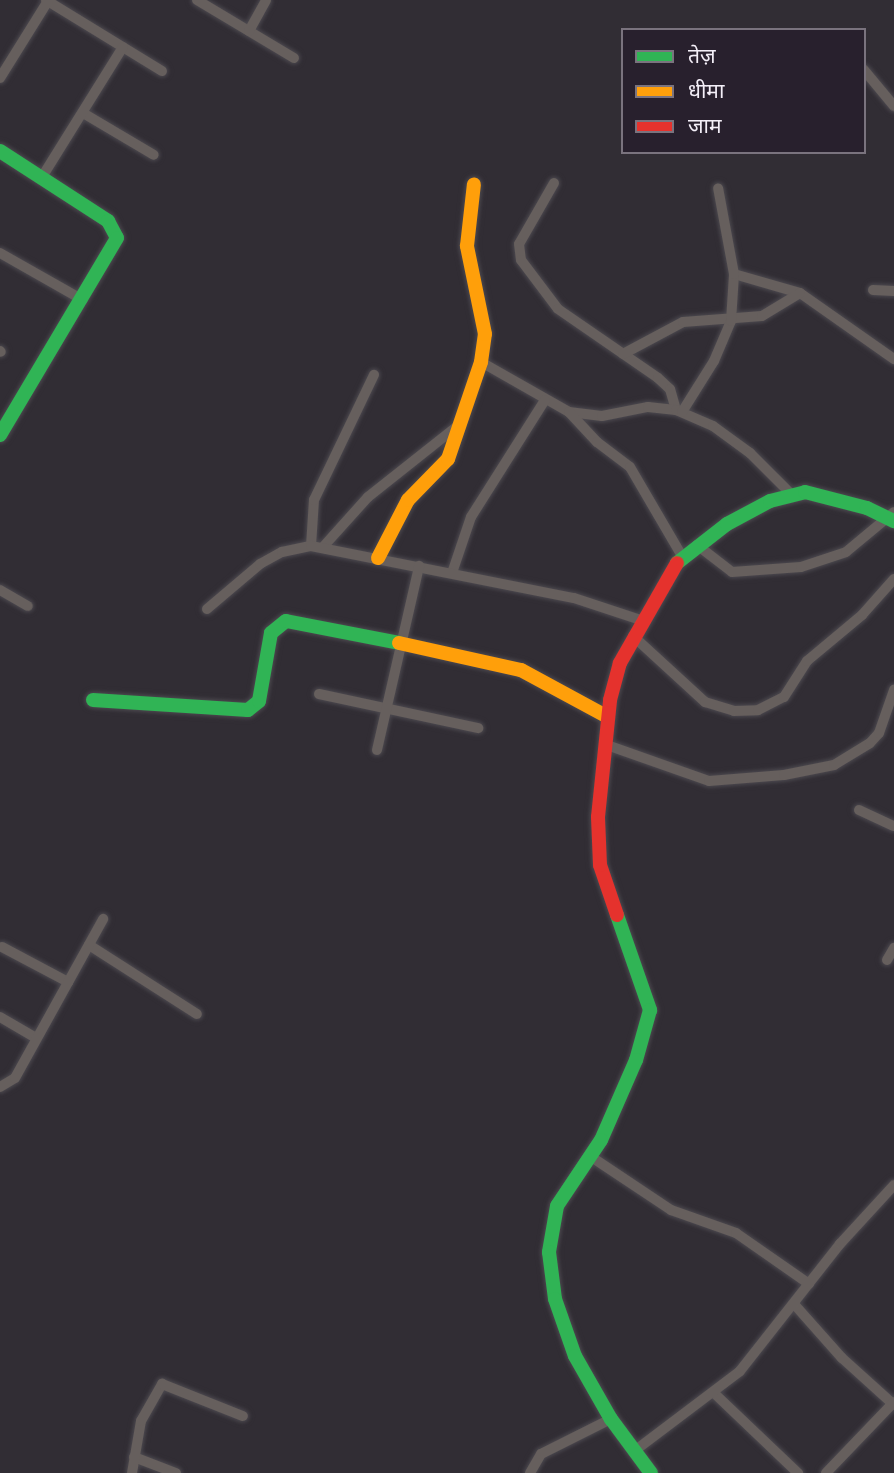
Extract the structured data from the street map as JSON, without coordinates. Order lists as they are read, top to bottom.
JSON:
{
  "legend": ["तेज़", "धीमा", "जाम"]
}
